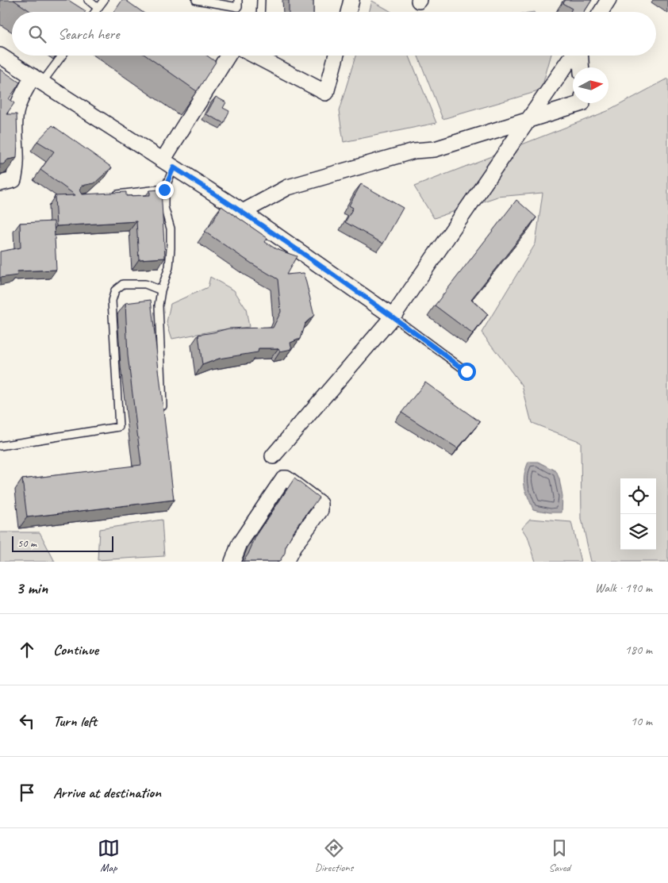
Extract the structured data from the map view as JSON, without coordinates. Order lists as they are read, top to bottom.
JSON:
{
  "scale_bar": "50 m",
  "north": "right",
  "page": {
    "search": "Search here",
    "scale": "50 m",
    "heading": ["3 min", "Walk · 190 m"],
    "list": [
      ["Continue", "180 m"],
      ["Turn left", "10 m"],
      "Arrive at destination"
    ],
    "nav": ["Map", "Directions", "Saved"]
  }
}
